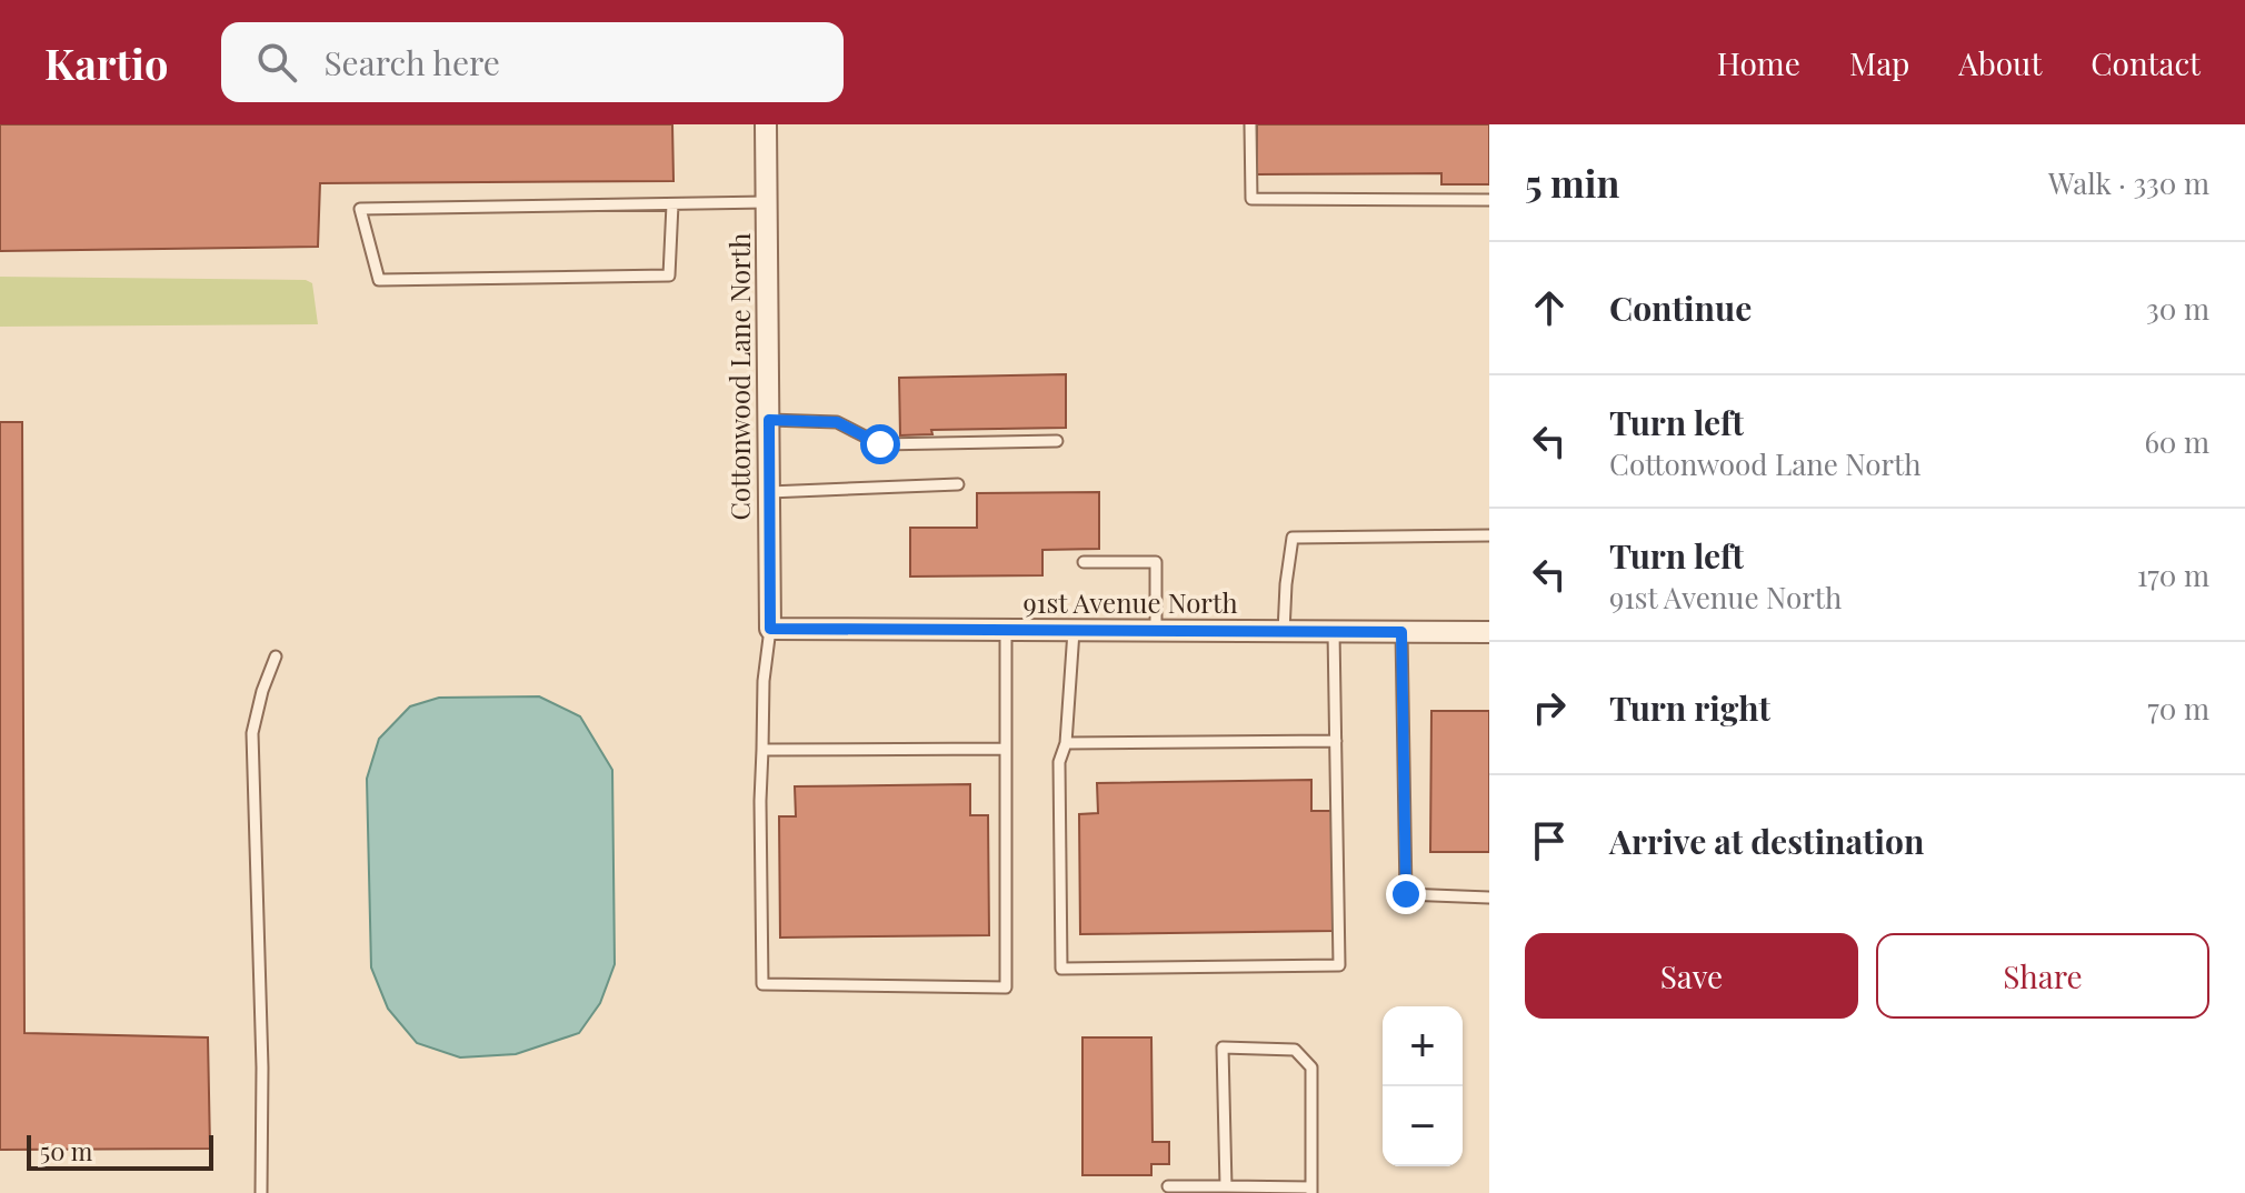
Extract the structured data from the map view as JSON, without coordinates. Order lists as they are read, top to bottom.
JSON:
{
  "streets": {
    "street": ["Cottonwood Lane North", "91st Avenue North"]
  },
  "crossings": [
    ["Cottonwood Lane North", "91st Avenue North"]
  ],
  "scale_bar": "50 m",
  "page": {
    "header": "Kartio",
    "search": "Search here",
    "nav": [
      "Home",
      "Map",
      "About",
      "Contact"
    ],
    "heading": ["5 min", "Walk · 330 m"],
    "list": [
      ["Continue", "30 m"],
      ["Turn left", "Cottonwood Lane North", "60 m"],
      ["Turn left", "91st Avenue North", "170 m"],
      ["Turn right", "70 m"],
      "Arrive at destination"
    ],
    "buttons": ["Save", "Share"],
    "map_buttons": ["+", "−"],
    "scale": "50 m"
  }
}
